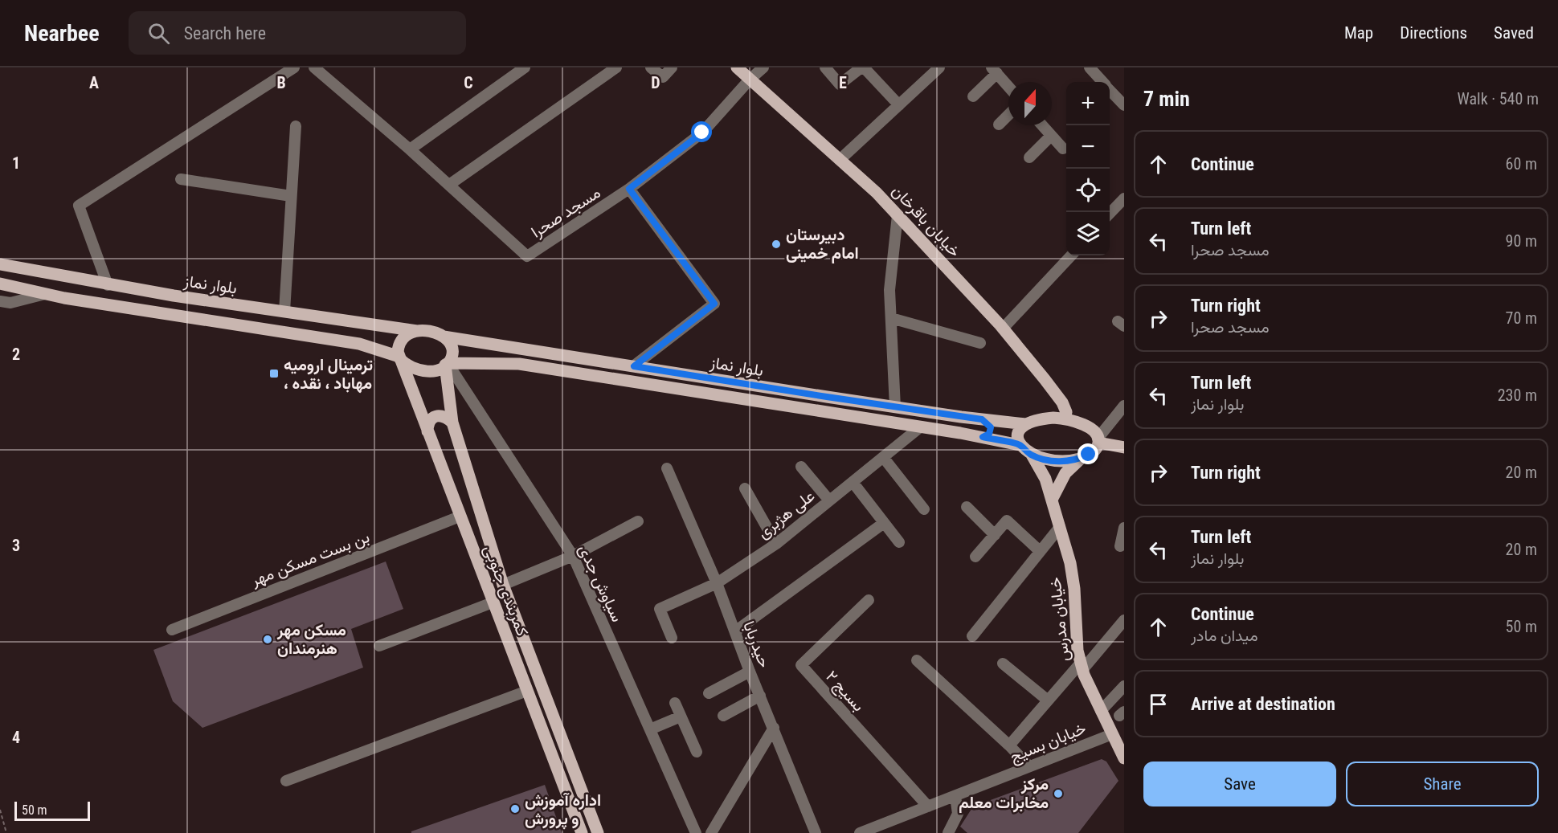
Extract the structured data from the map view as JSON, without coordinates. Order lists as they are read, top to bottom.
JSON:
{
  "streets": {
    "main road": [
      "خیابان باقرخان",
      "بلوار نماز",
      "کمربندی جنوبی",
      "خیابان مدرس"
    ],
    "street": [
      "مسجد صحرا",
      "علی هژبری",
      "بن بست مسکن مهر",
      "سیاوش جدی",
      "حیدربابا",
      "بسیج ۲",
      "خیابان بسیج"
    ]
  },
  "crossings": [
    ["خیابان باقرخان", "بلوار نماز"],
    ["بلوار نماز", "علی هژبری"],
    ["بلوار نماز", "سیاوش جدی"],
    ["بلوار نماز", "کمربندی جنوبی"],
    ["علی هژبری", "حیدربابا"],
    ["بن بست مسکن مهر", "کمربندی جنوبی"],
    ["سیاوش جدی", "کمربندی جنوبی"],
    ["خیابان مدرس", "خیابان بسیج"],
    ["بسیج ۲", "خیابان بسیج"]
  ],
  "places": {
    "other": [
      "دبیرستان امام خمینی",
      "مسکن مهر هنرمندان",
      "مرکز مخابرات معلم",
      "اداره آموزش و پرورش"
    ],
    "transit": ["ترمینال ارومیه ، مهاباد ، نقده"]
  },
  "scale_bar": "50 m",
  "north": "top",
  "page": {
    "header": "Nearbee",
    "search": "Search here",
    "nav": ["Map", "Directions", "Saved"],
    "heading": ["7 min", "Walk · 540 m"],
    "map_buttons": ["+", "−"],
    "list": [
      ["Continue", "60 m"],
      ["Turn left", "مسجد صحرا", "90 m"],
      ["Turn right", "مسجد صحرا", "70 m"],
      ["Turn left", "بلوار نماز", "230 m"],
      ["Turn right", "20 m"],
      ["Turn left", "بلوار نماز", "20 m"],
      ["Continue", "میدان مادر", "50 m"],
      "Arrive at destination"
    ],
    "buttons": ["Save", "Share"],
    "scale": "50 m"
  },
  "grid": {
    "columns": [
      "A",
      "B",
      "C",
      "D",
      "E"
    ],
    "rows": [
      "1",
      "2",
      "3",
      "4"
    ]
  }
}
